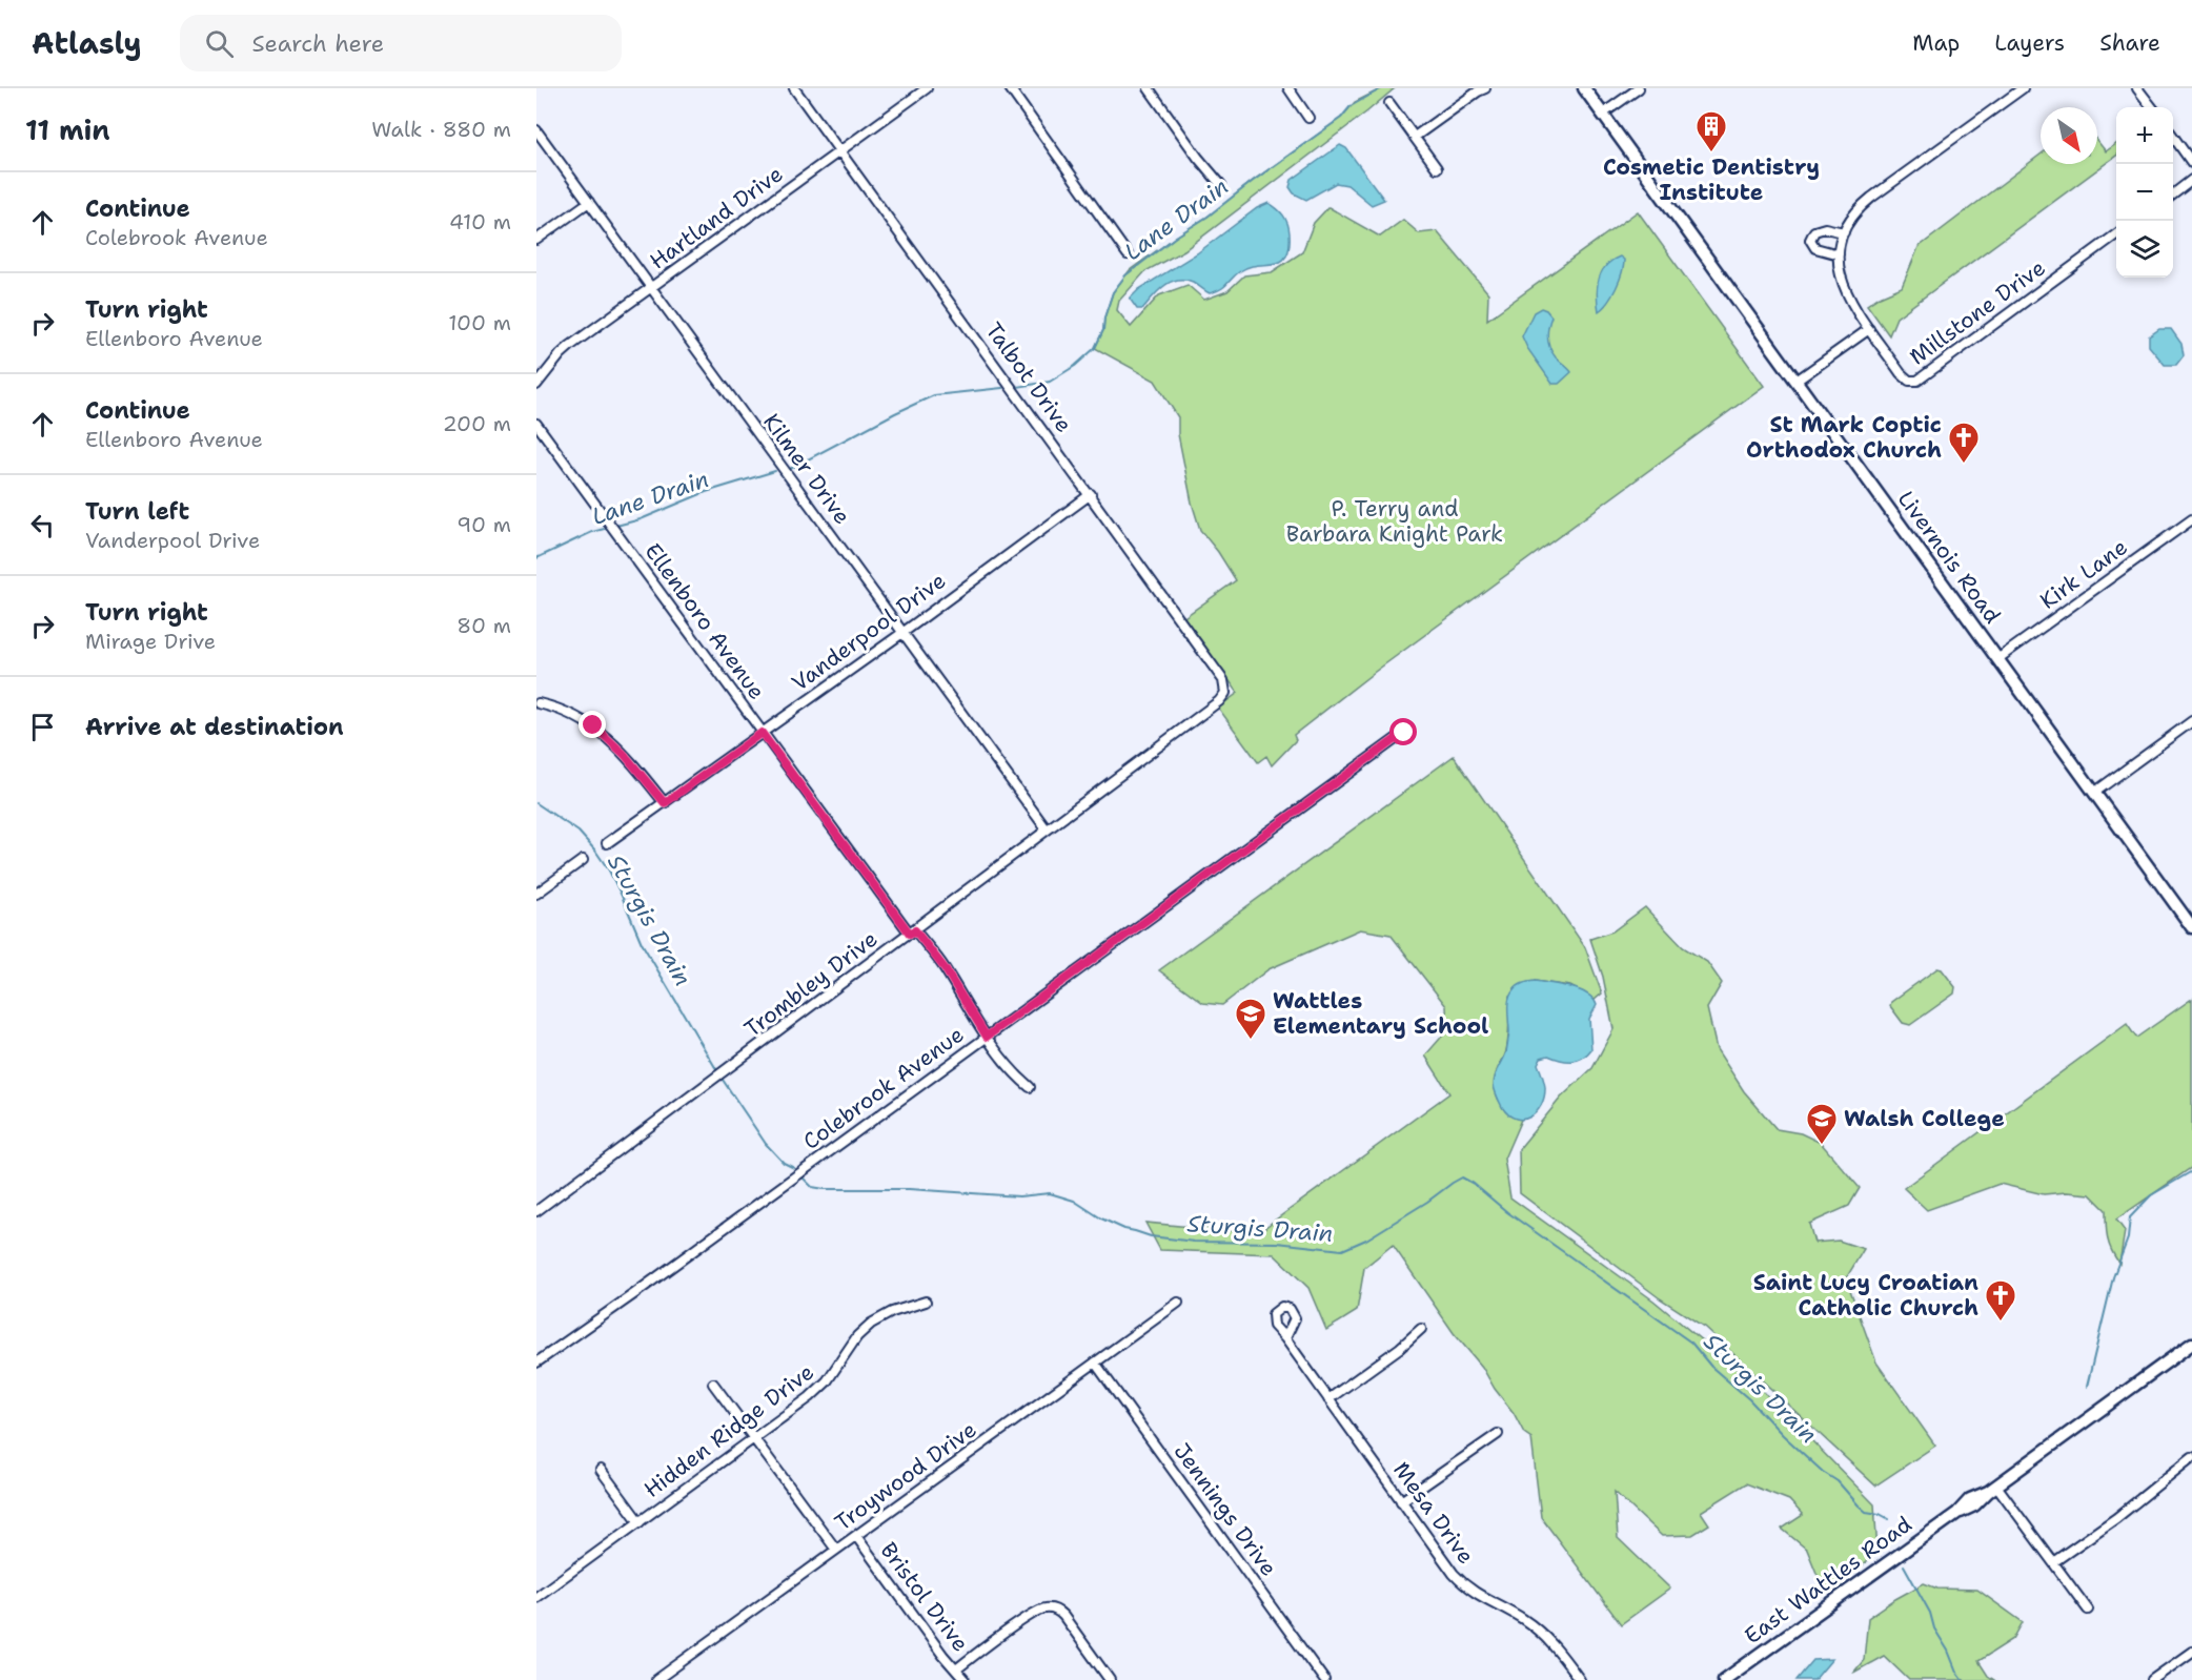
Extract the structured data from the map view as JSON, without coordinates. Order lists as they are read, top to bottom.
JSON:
{
  "streets": {
    "main road": ["Livernois Road", "East Wattles Road"],
    "street": [
      "Hartland Drive",
      "Millstone Drive",
      "Talbot Drive",
      "Kilmer Drive",
      "Kirk Lane",
      "Ellenboro Avenue",
      "Vanderpool Drive",
      "Trombley Drive",
      "Colebrook Avenue",
      "Hidden Ridge Drive",
      "Troywood Drive",
      "Jennings Drive",
      "Mesa Drive",
      "Bristol Drive"
    ]
  },
  "crossings": [
    ["Hartland Drive", "Talbot Drive"],
    ["Hartland Drive", "Kilmer Drive"],
    ["Talbot Drive", "Vanderpool Drive"],
    ["Talbot Drive", "Trombley Drive"],
    ["Kilmer Drive", "Vanderpool Drive"],
    ["Kilmer Drive", "Trombley Drive"],
    ["Livernois Road", "Kirk Lane"],
    ["Ellenboro Avenue", "Vanderpool Drive"],
    ["Ellenboro Avenue", "Trombley Drive"],
    ["Ellenboro Avenue", "Colebrook Avenue"],
    ["Troywood Drive", "Jennings Drive"],
    ["Troywood Drive", "Bristol Drive"]
  ],
  "water": ["Lane Drain", "Sturgis Drain"],
  "parks": ["P. Terry and Barbara Knight Park"],
  "places": {
    "building": ["Cosmetic Dentistry Institute"],
    "church": ["St Mark Coptic Orthodox Church", "Saint Lucy Croatian Catholic Church"],
    "school or university": ["Wattles Elementary School", "Walsh College"]
  },
  "north": "bottom right",
  "page": {
    "header": "Atlasly",
    "search": "Search here",
    "nav": ["Map", "Layers", "Share"],
    "heading": ["11 min", "Walk · 880 m"],
    "map_buttons": ["+", "−"],
    "list": [
      ["Continue", "Colebrook Avenue", "410 m"],
      ["Turn right", "Ellenboro Avenue", "100 m"],
      ["Continue", "Ellenboro Avenue", "200 m"],
      ["Turn left", "Vanderpool Drive", "90 m"],
      ["Turn right", "Mirage Drive", "80 m"],
      "Arrive at destination"
    ]
  }
}
